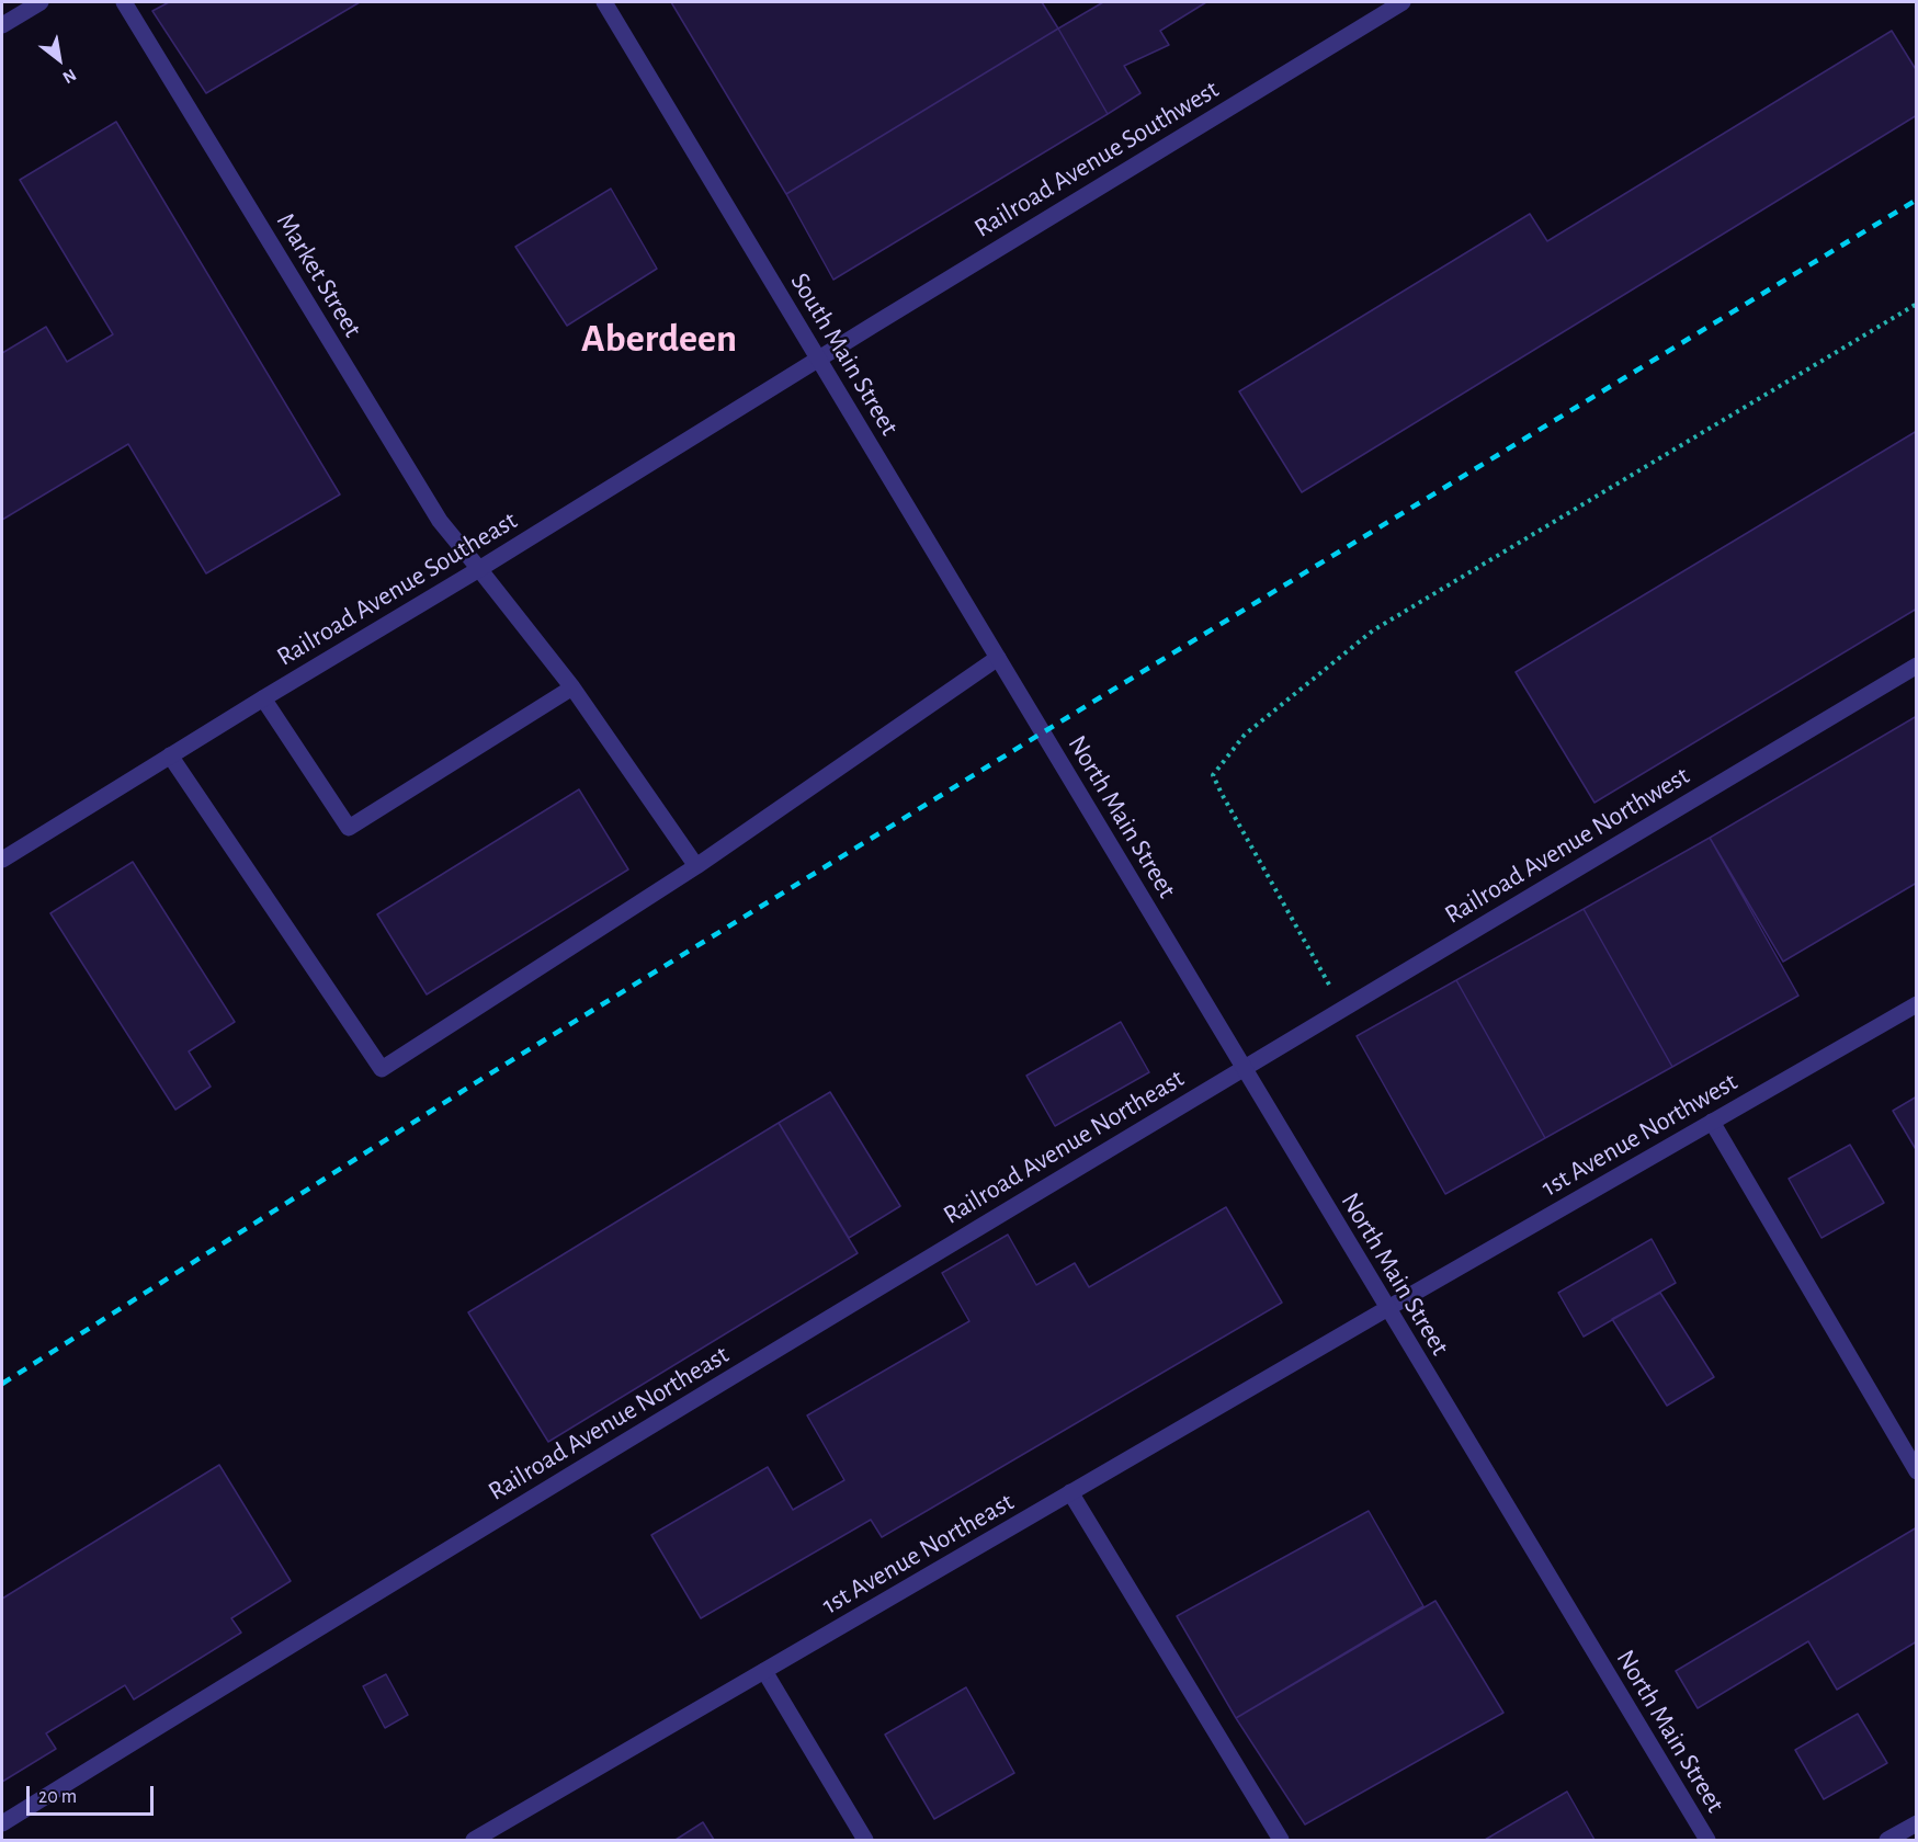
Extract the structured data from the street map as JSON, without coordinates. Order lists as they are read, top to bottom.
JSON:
{
  "streets": {
    "street": [
      "Railroad Avenue Southwest",
      "Market Street",
      "South Main Street",
      "Railroad Avenue Southeast",
      "North Main Street",
      "Railroad Avenue Northwest",
      "1st Avenue Northwest",
      "Railroad Avenue Northeast",
      "1st Avenue Northeast"
    ]
  },
  "crossings": [
    ["Railroad Avenue Southwest", "South Main Street"],
    ["Railroad Avenue Southwest", "Railroad Avenue Southeast"],
    ["Market Street", "Railroad Avenue Southeast"],
    ["South Main Street", "Railroad Avenue Southeast"],
    ["South Main Street", "North Main Street"],
    ["North Main Street", "Railroad Avenue Northwest"],
    ["North Main Street", "1st Avenue Northwest"],
    ["North Main Street", "Railroad Avenue Northeast"],
    ["North Main Street", "1st Avenue Northeast"],
    ["Railroad Avenue Northwest", "Railroad Avenue Northeast"],
    ["1st Avenue Northwest", "1st Avenue Northeast"]
  ],
  "districts": ["Aberdeen"],
  "scale_bar": "20 m",
  "north": "bottom right"
}
